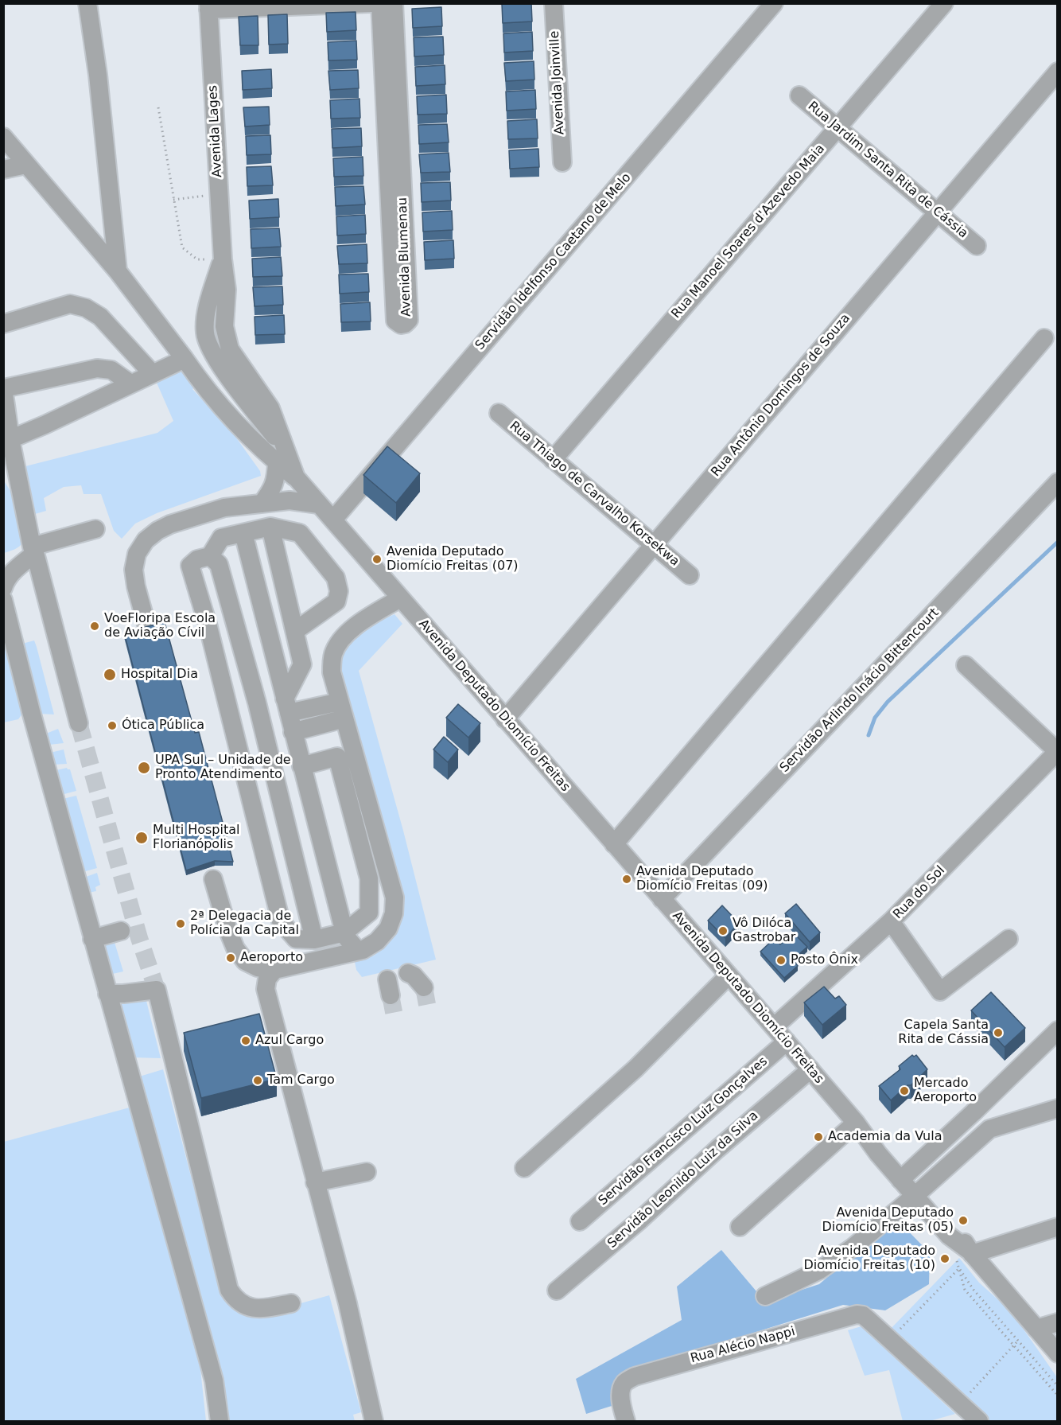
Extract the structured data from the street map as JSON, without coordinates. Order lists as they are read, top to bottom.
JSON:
{
  "streets": {
    "street": [
      "Avenida Joinville",
      "Avenida Lages",
      "Rua Jardim Santa Rita de Cássia",
      "Rua Manoel Soares d'Azevedo Maia",
      "Avenida Blumenau",
      "Servidão Idelfonso Caetano de Melo",
      "Rua Antônio Domingos de Souza",
      "Rua Thiago de Carvalho Korsekwa",
      "Servidão Arlindo Inácio Bittencourt",
      "Avenida Deputado Diomício Freitas",
      "Rua do Sol",
      "Servidão Francisco Luiz Gonçalves",
      "Servidão Leonildo Luiz da Silva",
      "Rua Alécio Nappi"
    ]
  },
  "crossings": [
    ["Rua Jardim Santa Rita de Cássia", "Rua Manoel Soares d'Azevedo Maia"],
    ["Rua Jardim Santa Rita de Cássia", "Rua Antônio Domingos de Souza"],
    ["Rua Manoel Soares d'Azevedo Maia", "Rua Thiago de Carvalho Korsekwa"],
    ["Servidão Idelfonso Caetano de Melo", "Avenida Deputado Diomício Freitas"],
    ["Rua Antônio Domingos de Souza", "Rua Thiago de Carvalho Korsekwa"],
    ["Rua Antônio Domingos de Souza", "Avenida Deputado Diomício Freitas"],
    ["Servidão Arlindo Inácio Bittencourt", "Avenida Deputado Diomício Freitas"],
    ["Avenida Deputado Diomício Freitas", "Rua do Sol"],
    ["Avenida Deputado Diomício Freitas", "Servidão Francisco Luiz Gonçalves"],
    ["Avenida Deputado Diomício Freitas", "Servidão Leonildo Luiz da Silva"]
  ],
  "places": [
    "Avenida Deputado Diomício Freitas (07)",
    "VoeFloripa Escola de Aviação Cívil",
    "Hospital Dia",
    "Ótica Pública",
    "UPA Sul – Unidade de Pronto Atendimento",
    "Multi Hospital Florianópolis",
    "Avenida Deputado Diomício Freitas (09)",
    "2ª Delegacia de Polícia da Capital",
    "Vô Dilóca Gastrobar",
    "Aeroporto",
    "Posto Ônix",
    "Capela Santa Rita de Cássia",
    "Azul Cargo",
    "Tam Cargo",
    "Mercado Aeroporto",
    "Academia da Vula",
    "Avenida Deputado Diomício Freitas (05)",
    "Avenida Deputado Diomício Freitas (10)"
  ]
}
